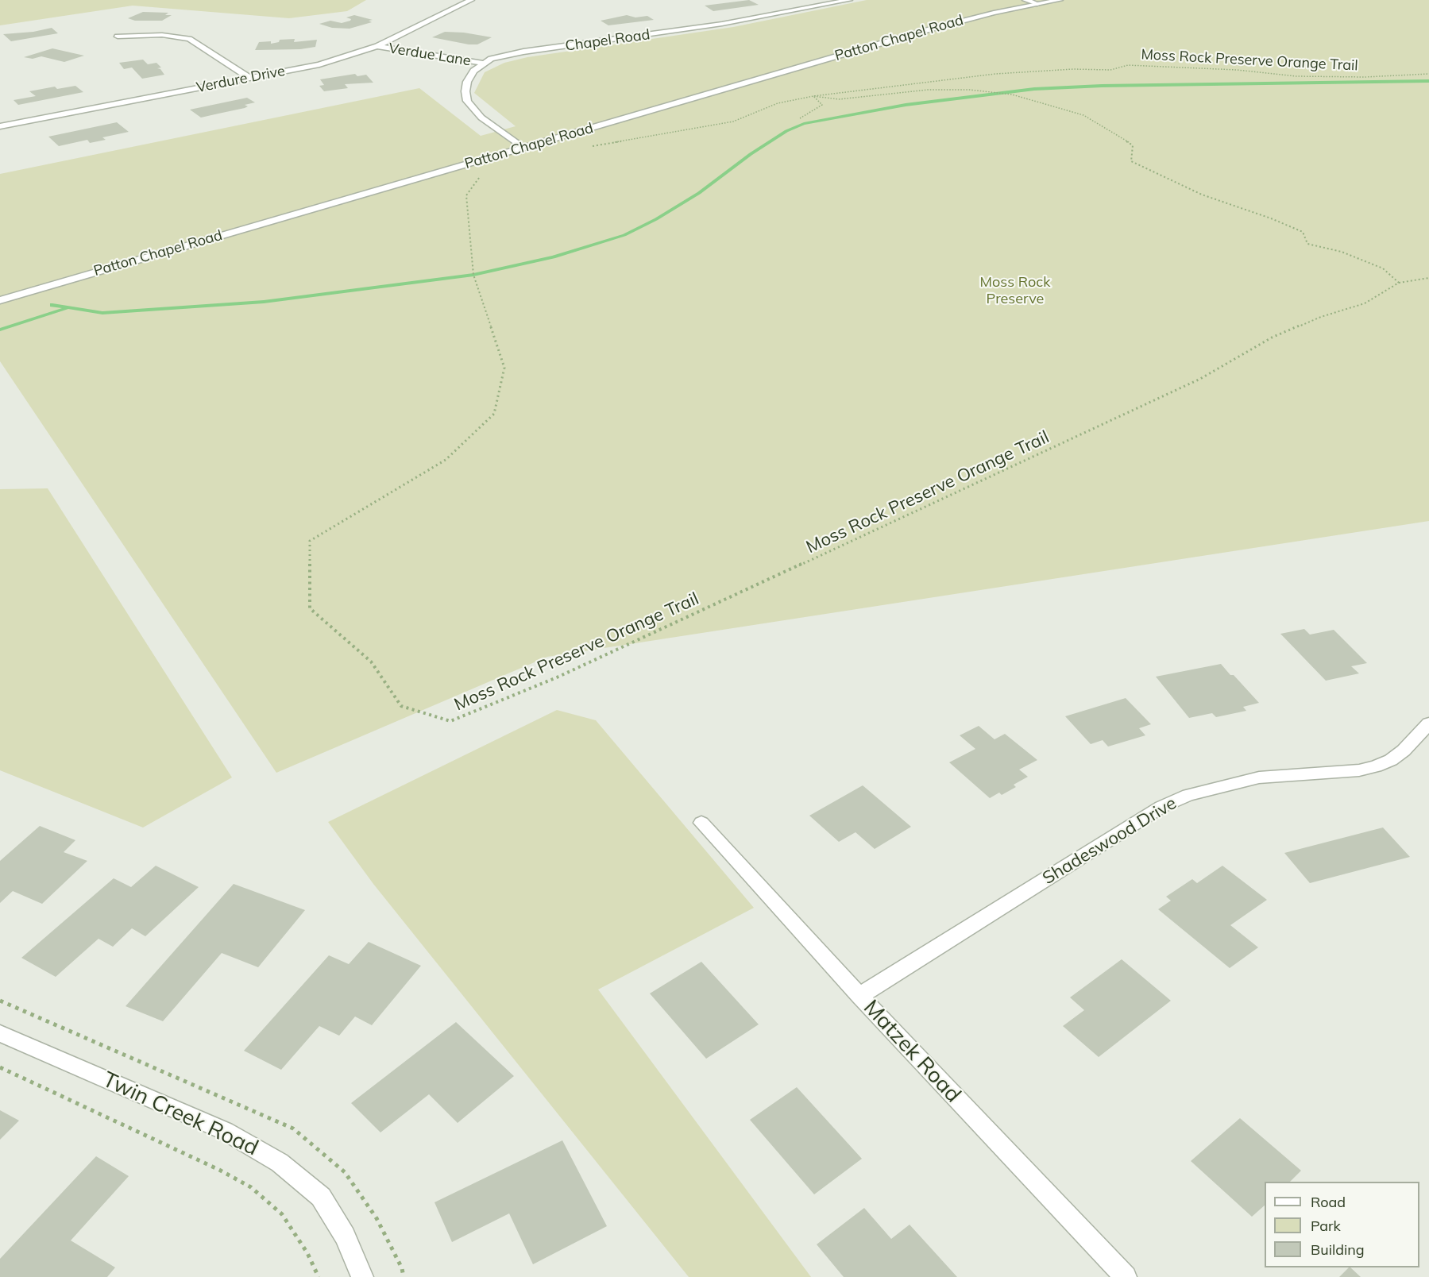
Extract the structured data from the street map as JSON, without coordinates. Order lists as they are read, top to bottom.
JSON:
{
  "streets": {
    "street": [
      "Patton Chapel Road",
      "Chapel Road",
      "Verdue Lane",
      "Verdure Drive",
      "Shadeswood Drive",
      "Matzek Road",
      "Twin Creek Road"
    ],
    "path": ["Moss Rock Preserve Orange Trail"]
  },
  "crossings": [
    ["Chapel Road", "Verdue Lane"],
    ["Verdue Lane", "Verdure Drive"],
    ["Shadeswood Drive", "Matzek Road"]
  ],
  "parks": ["Moss Rock Preserve"],
  "legend": ["Road", "Park", "Building"]
}
